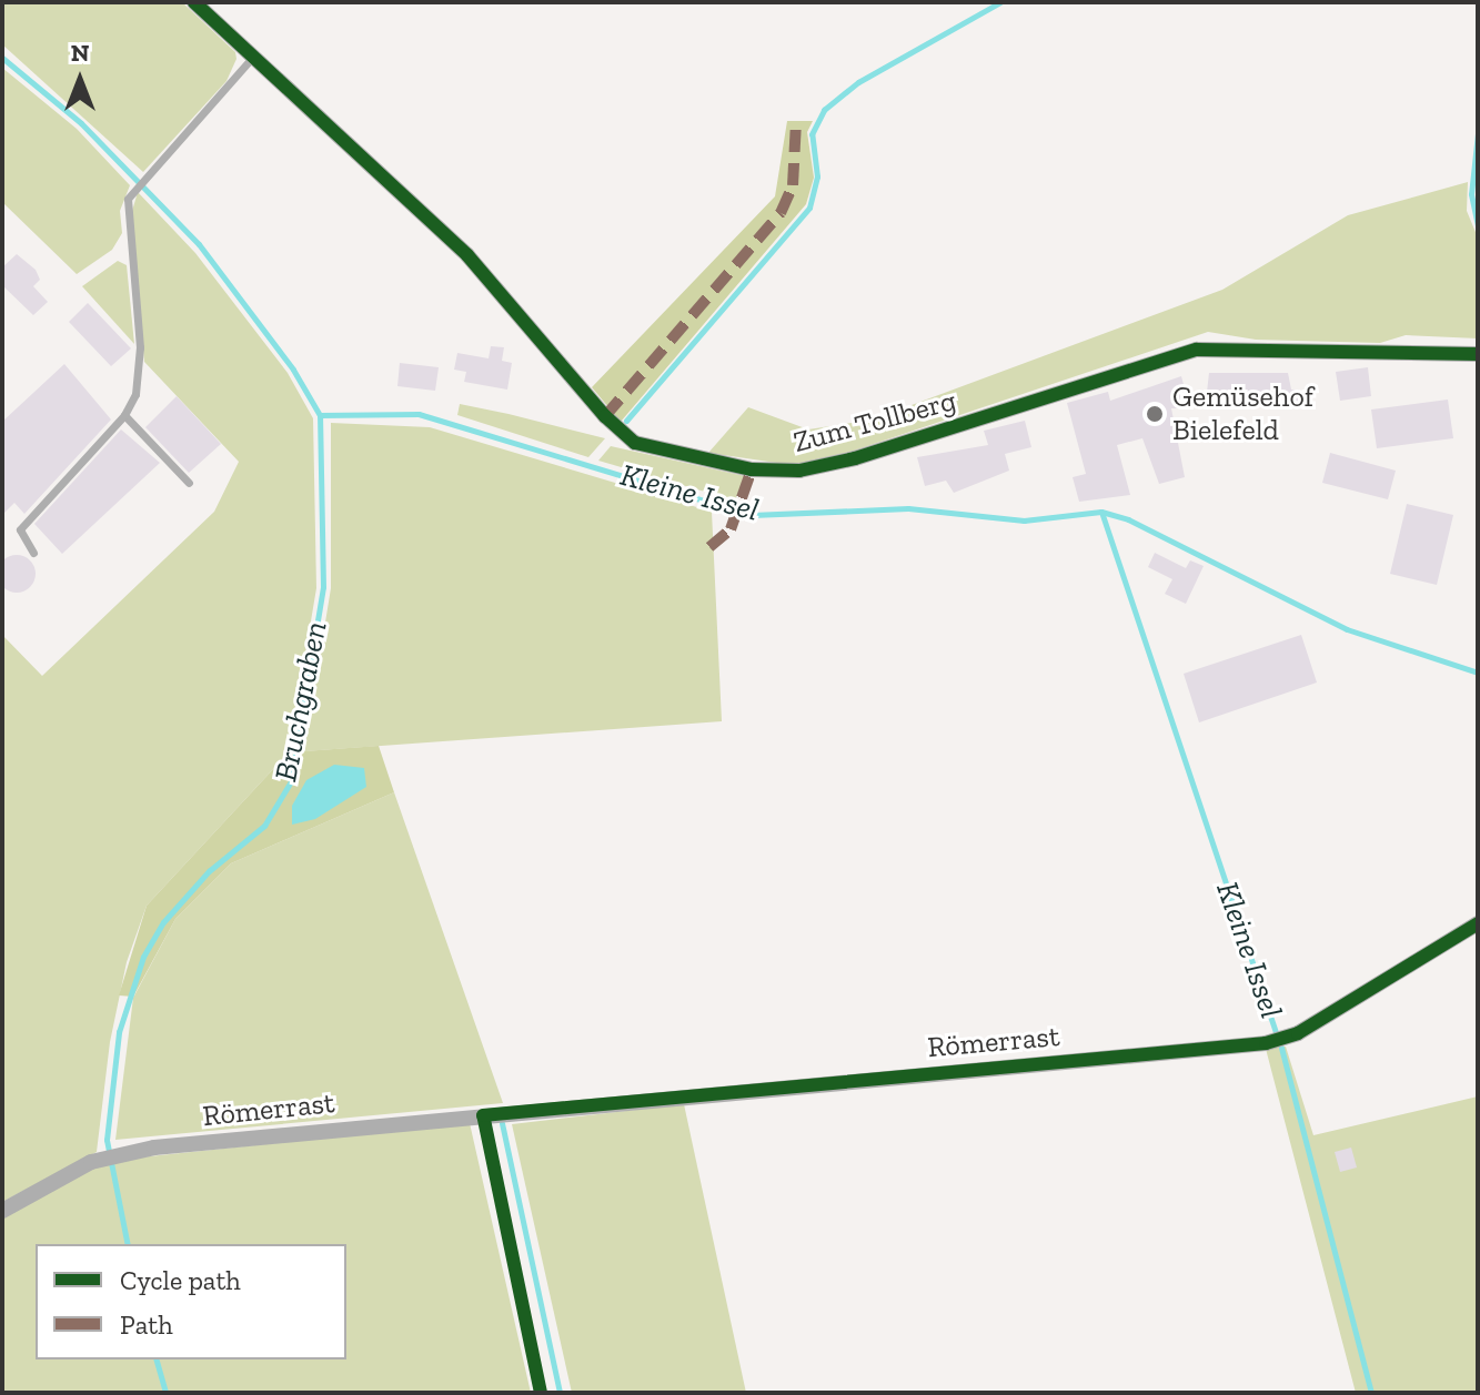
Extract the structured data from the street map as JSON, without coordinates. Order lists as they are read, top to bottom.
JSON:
{
  "streets": {
    "street": ["Zum Tollberg", "Römerrast"]
  },
  "water": ["Kleine Issel", "Bruchgraben"],
  "places": ["Gemüsehof Bielefeld"],
  "legend": ["Cycle path", "Path"],
  "north": "top"
}
